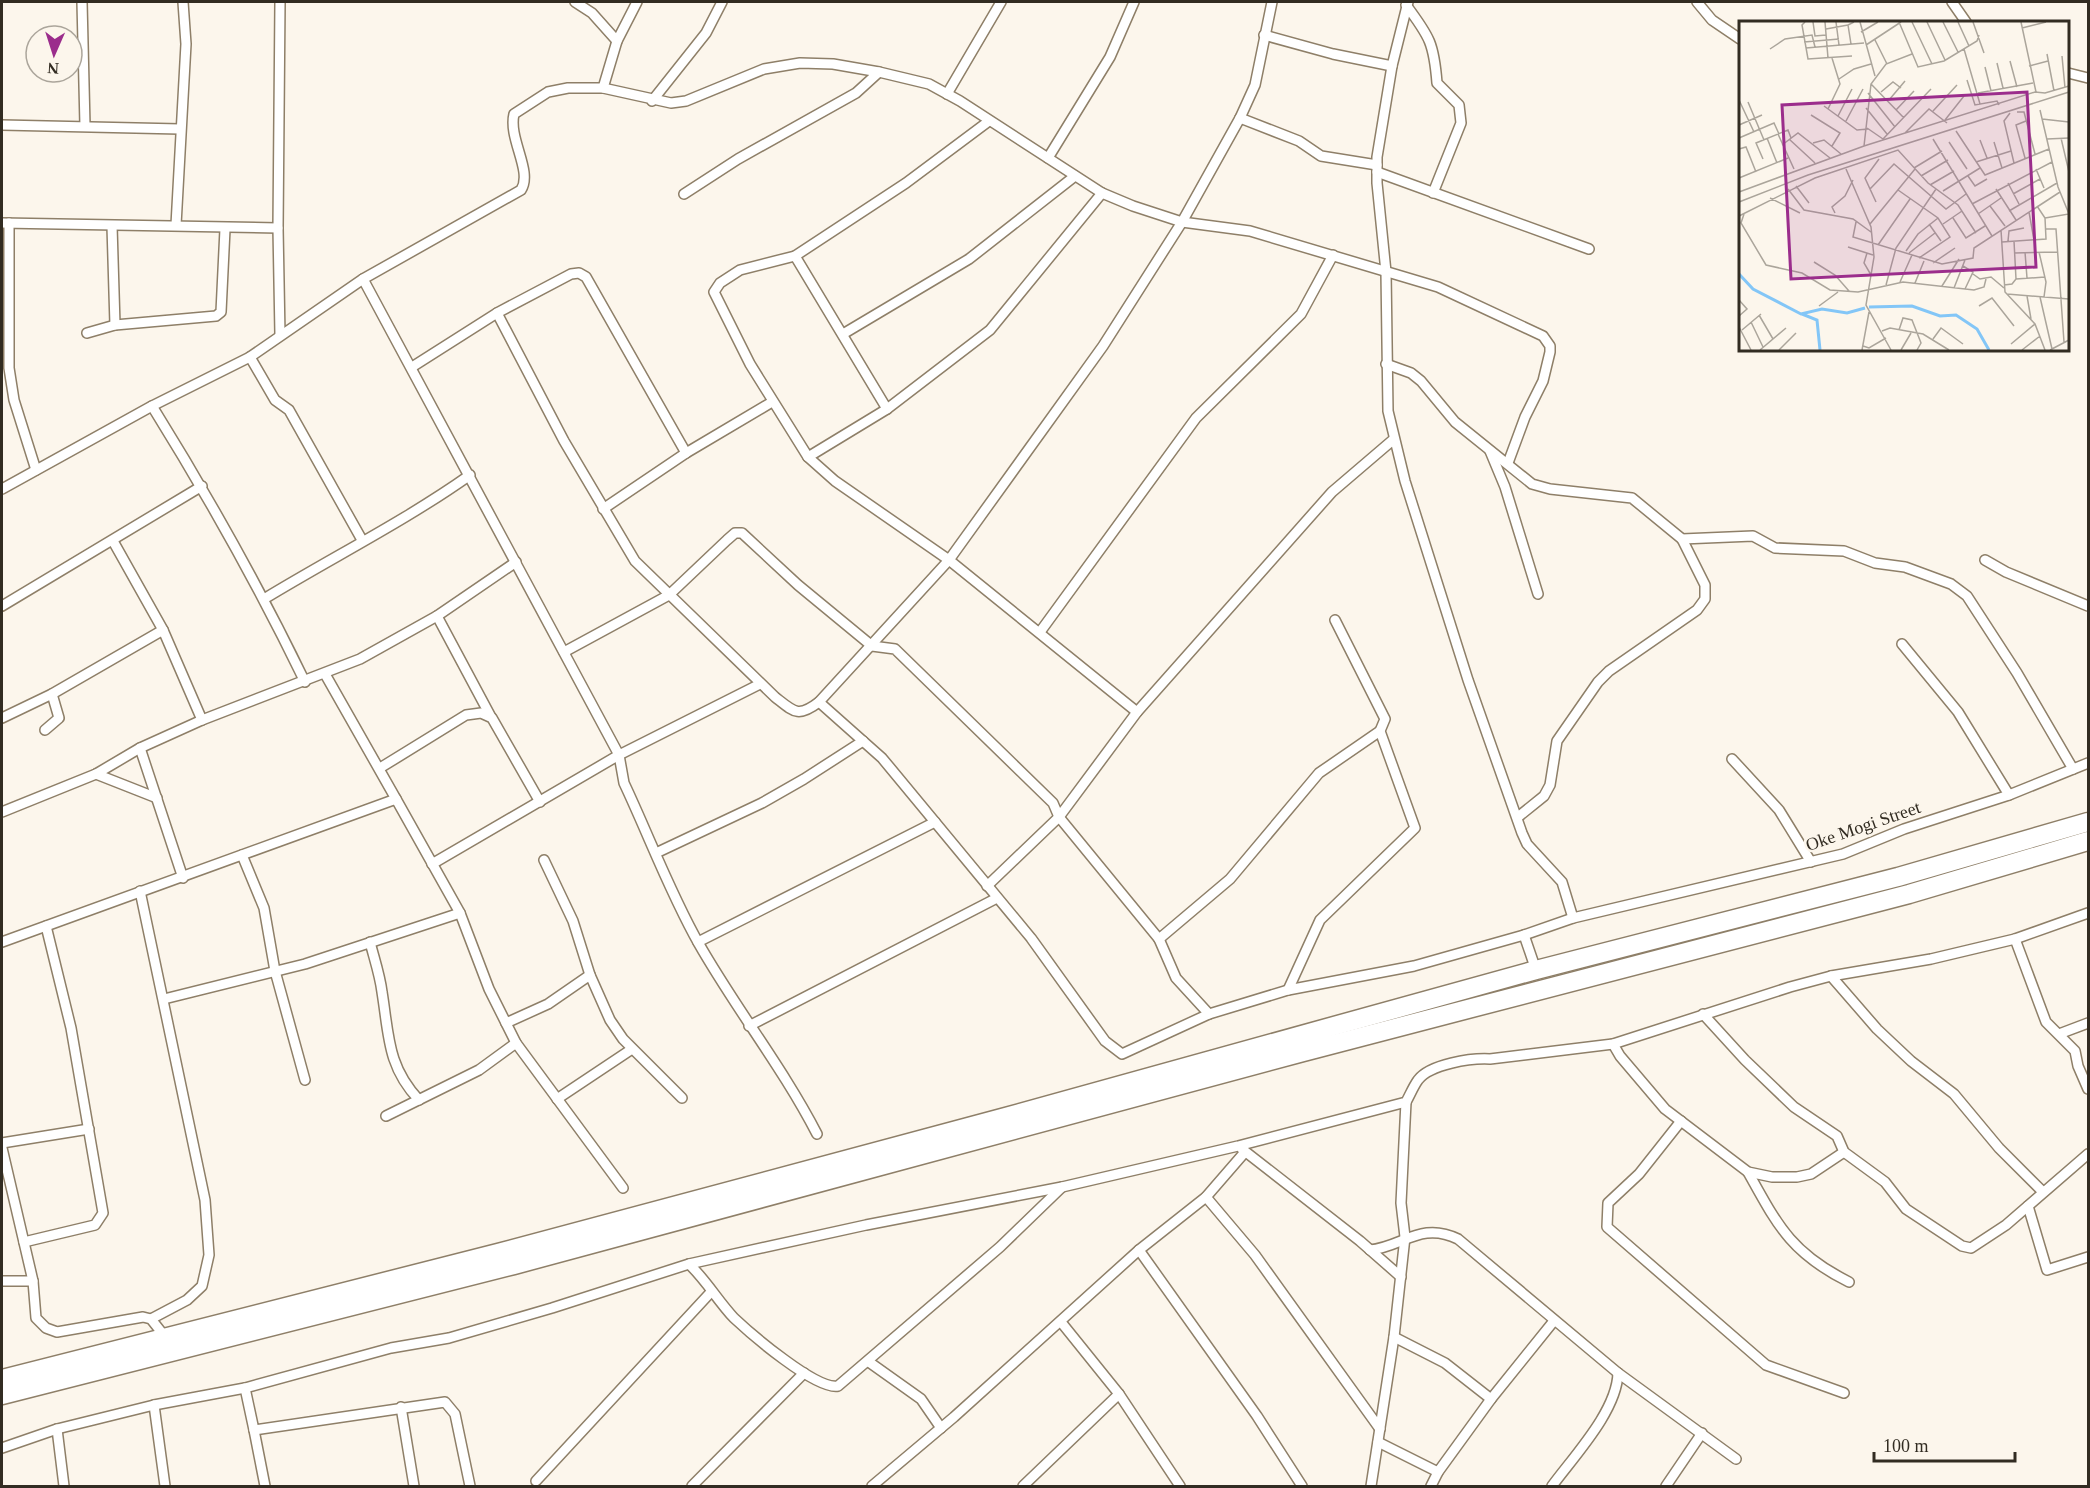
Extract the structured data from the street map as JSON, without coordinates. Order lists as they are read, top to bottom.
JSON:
{
  "streets": {
    "street": ["Oke Mogi Street"]
  },
  "scale_bar": "100 m",
  "north": "bottom"
}
